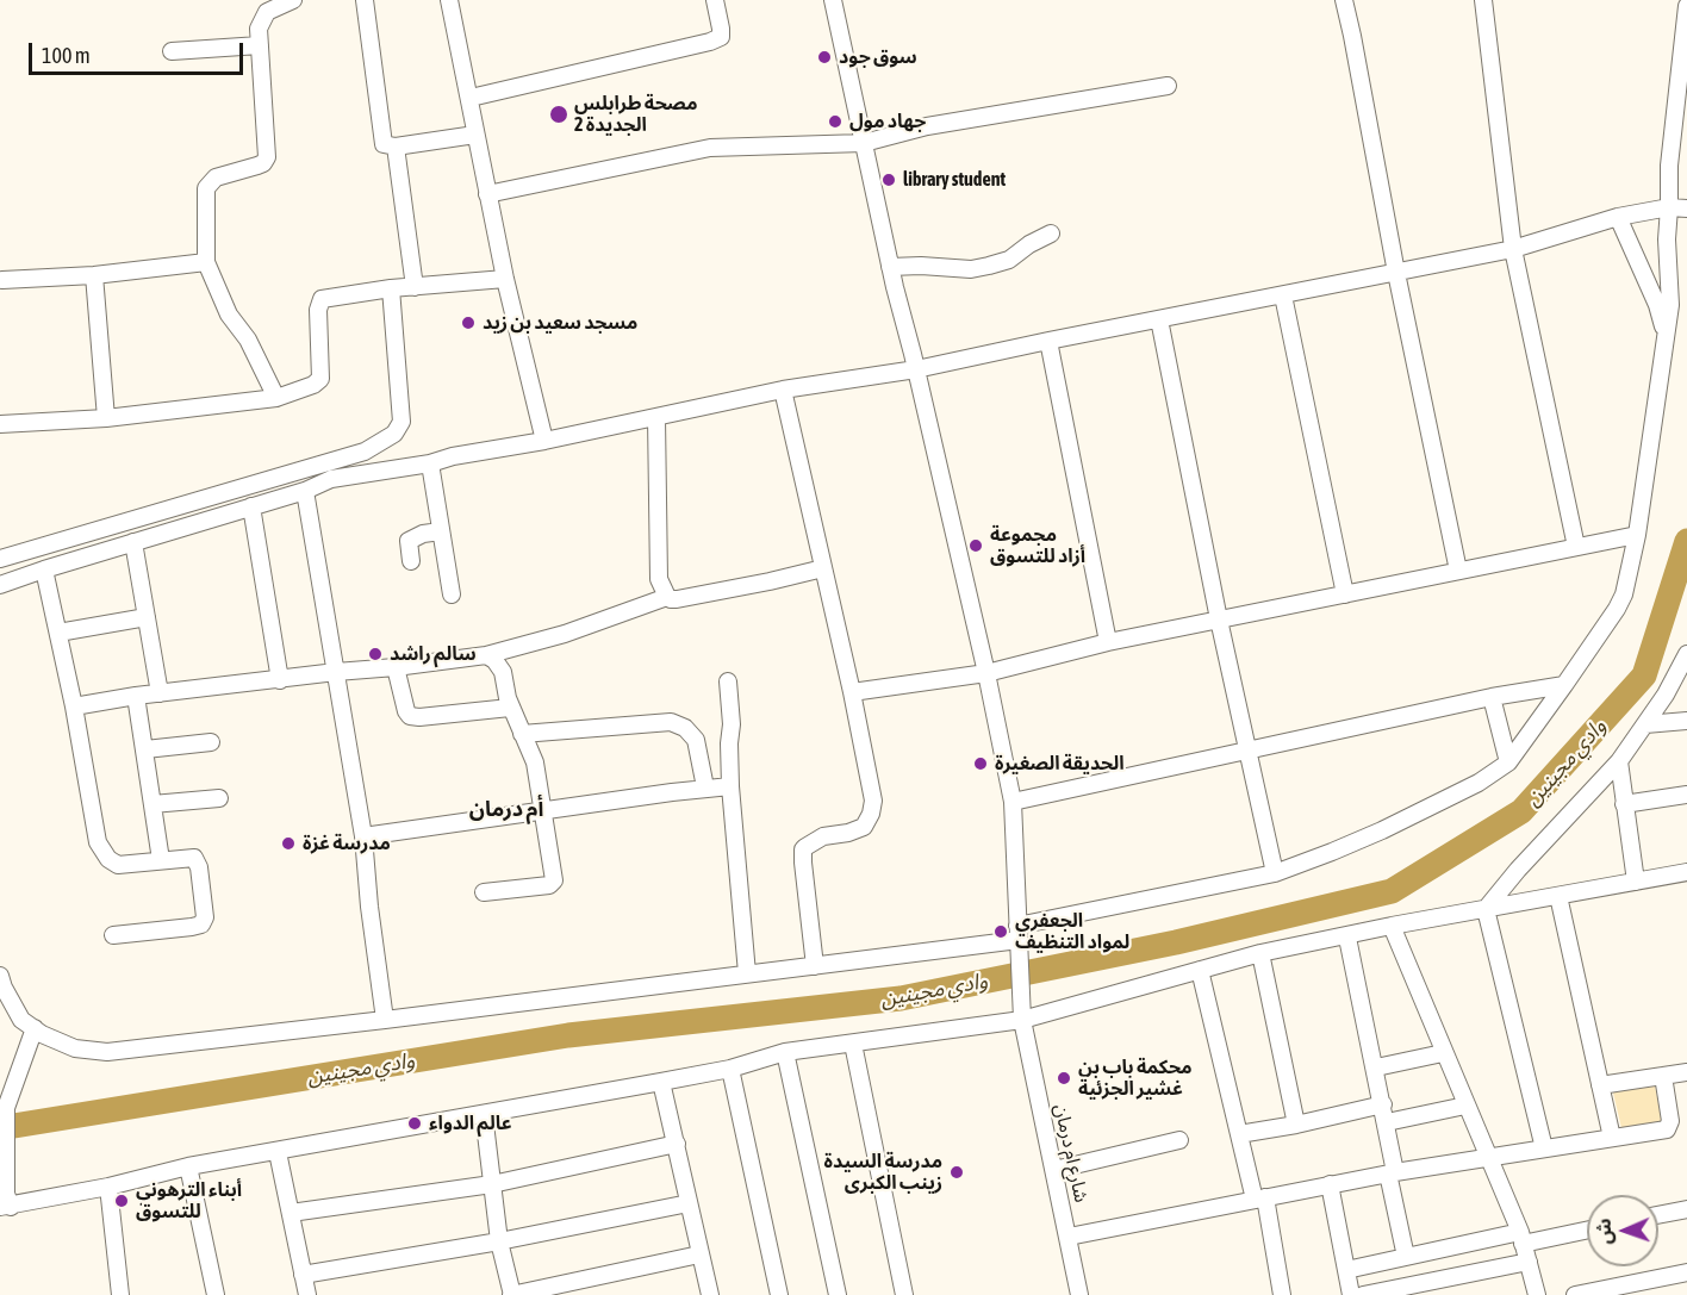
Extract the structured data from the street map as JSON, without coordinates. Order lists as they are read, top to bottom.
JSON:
{
  "streets": {
    "street": ["شارع ام درمان"]
  },
  "districts": ["أم درمان"],
  "water": ["وادي مجينين"],
  "places": [
    "سوق جود",
    "مصحة طرابلس الجديدة 2",
    "جهاد مول",
    "library student",
    "مسجد سعيد بن زيد",
    "مجموعة أزاد للتسوق",
    "سالم راشد",
    "الحديقة الصغيرة",
    "مدرسة غزة",
    "الجعفري لمواد التنظيف",
    "محكمة باب بن غشير الجزئية",
    "عالم الدواء",
    "مدرسة السيدة زينب الكبرى",
    "أبناء الترهوني للتسوق"
  ],
  "scale_bar": "100 m",
  "north": "left"
}
